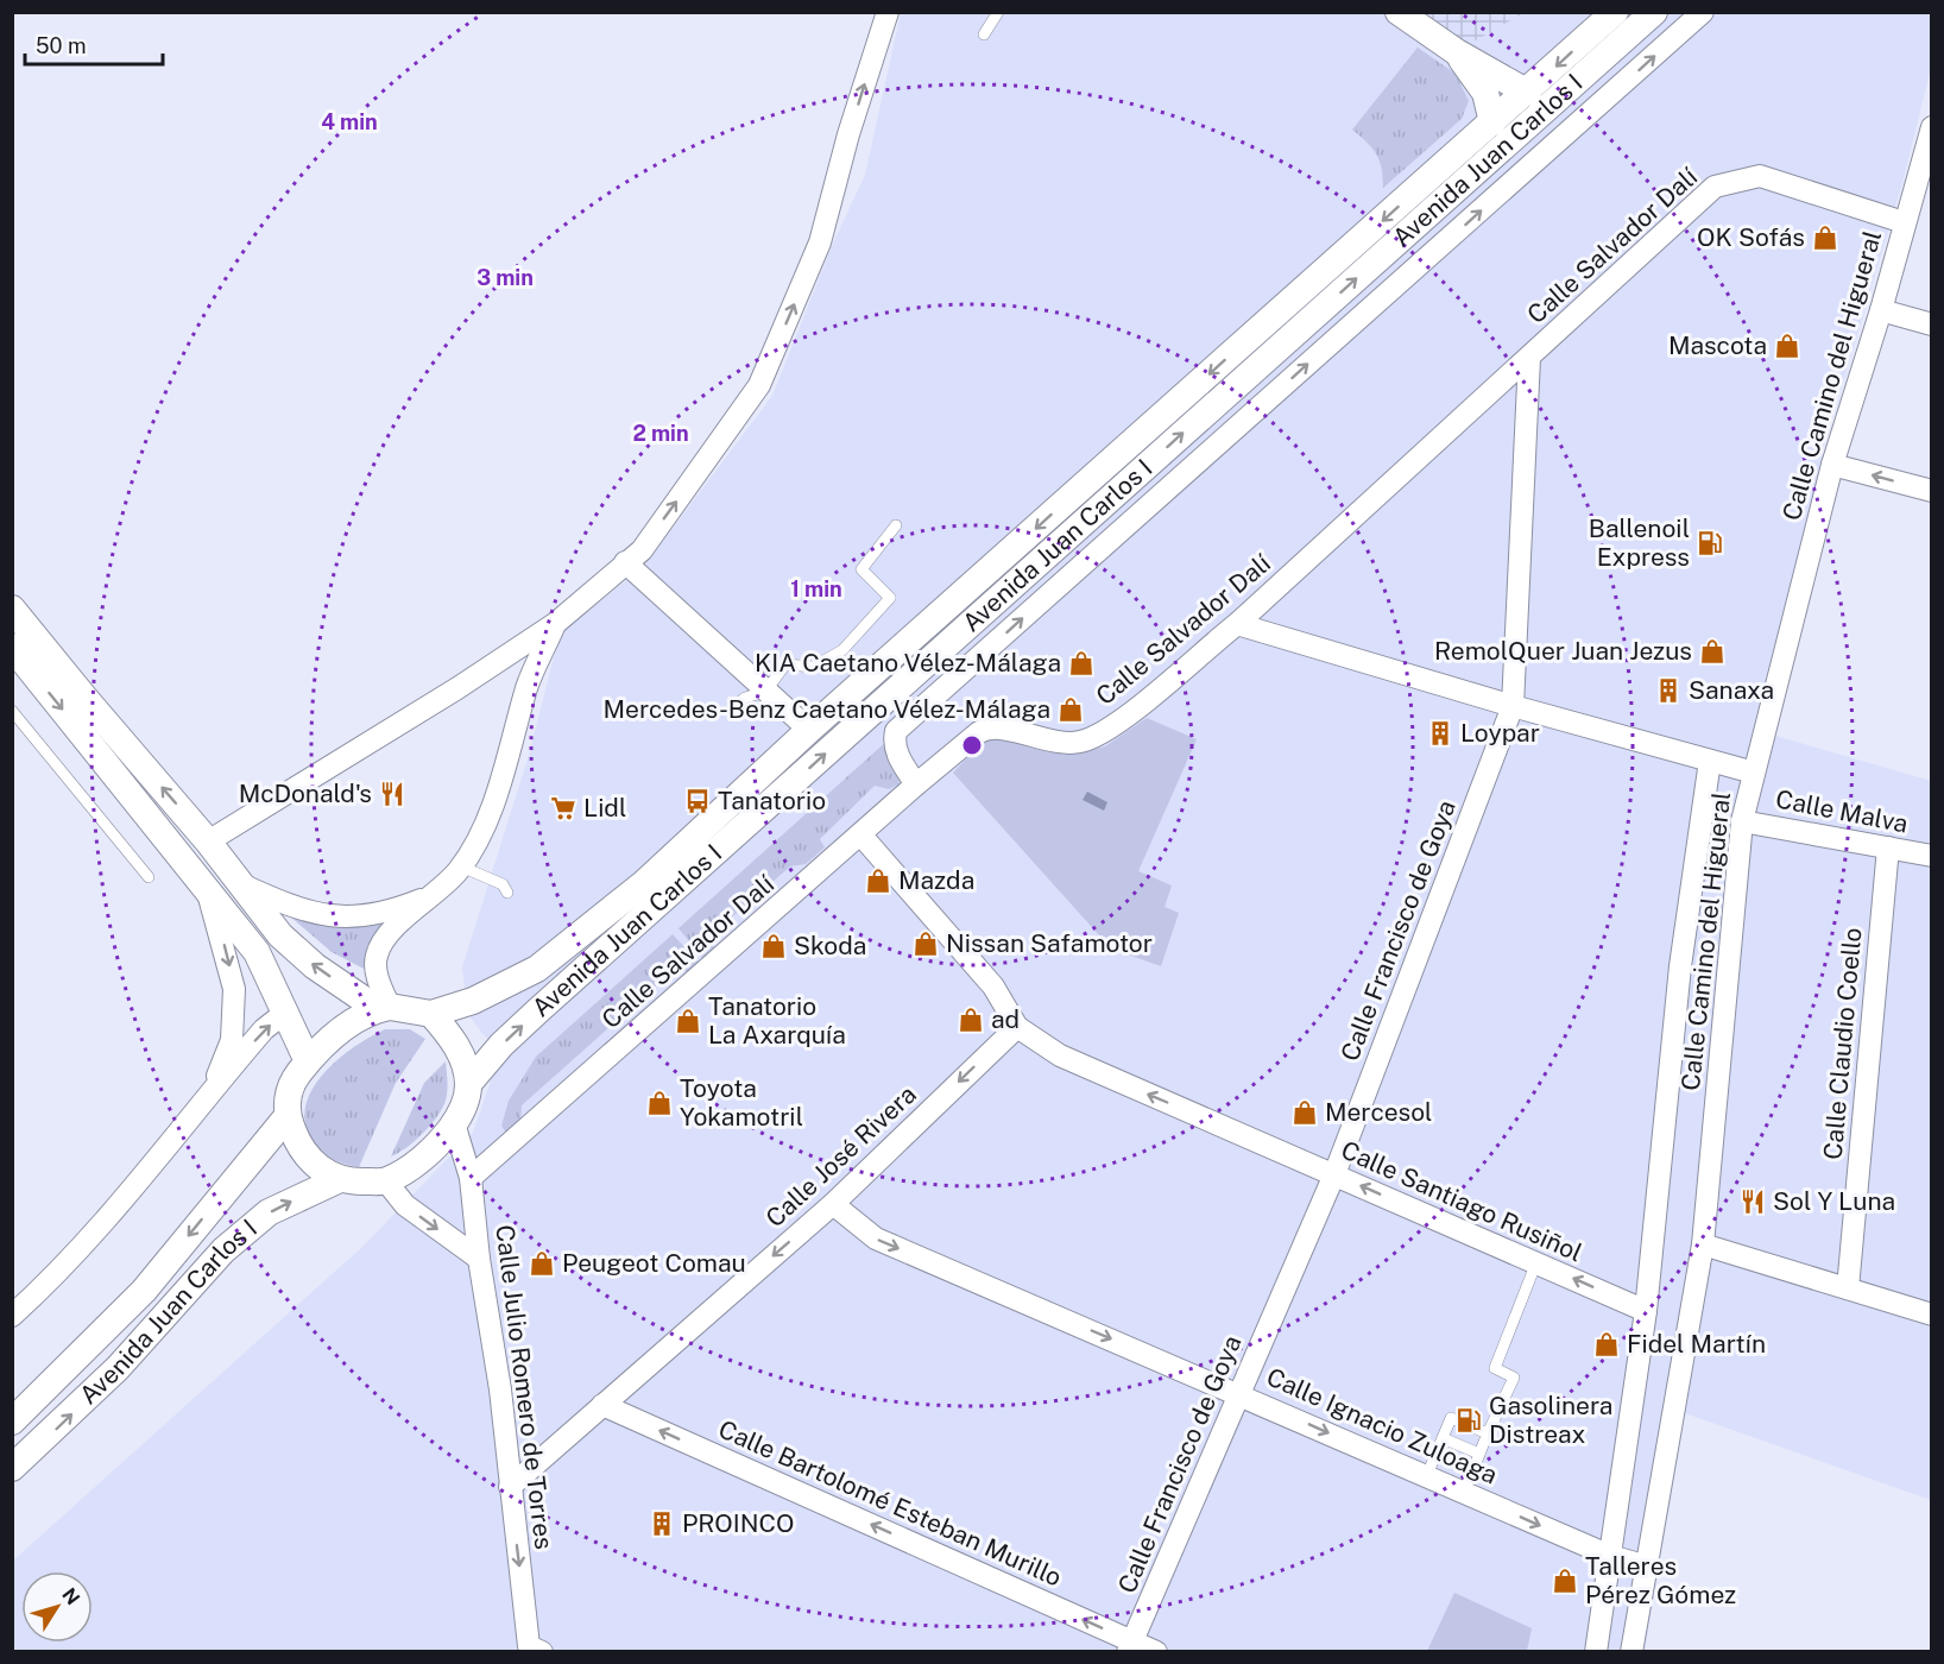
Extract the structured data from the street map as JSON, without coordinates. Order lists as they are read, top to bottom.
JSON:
{
  "streets": {
    "street": [
      "Avenida Juan Carlos I",
      "Calle Salvador Dalí",
      "Calle Camino del Higueral",
      "Calle Malva",
      "Calle Francisco de Goya",
      "Calle Claudio Coello",
      "Calle José Rivera",
      "Calle Santiago Rusiñol",
      "Calle Julio Romero de Torres",
      "Calle Ignacio Zuloaga",
      "Calle Bartolomé Esteban Murillo"
    ]
  },
  "crossings": [
    ["Avenida Juan Carlos I", "Calle Julio Romero de Torres"],
    ["Calle Salvador Dalí", "Calle Camino del Higueral"],
    ["Calle Salvador Dalí", "Calle Francisco de Goya"],
    ["Calle Salvador Dalí", "Calle Santiago Rusiñol"],
    ["Calle Salvador Dalí", "Calle Julio Romero de Torres"],
    ["Calle Camino del Higueral", "Calle Malva"],
    ["Calle Camino del Higueral", "Calle Santiago Rusiñol"],
    ["Calle Camino del Higueral", "Calle Ignacio Zuloaga"],
    ["Calle Malva", "Calle Claudio Coello"],
    ["Calle Francisco de Goya", "Calle Santiago Rusiñol"],
    ["Calle Francisco de Goya", "Calle Ignacio Zuloaga"],
    ["Calle Francisco de Goya", "Calle Bartolomé Esteban Murillo"],
    ["Calle José Rivera", "Calle Santiago Rusiñol"],
    ["Calle José Rivera", "Calle Julio Romero de Torres"],
    ["Calle José Rivera", "Calle Ignacio Zuloaga"],
    ["Calle José Rivera", "Calle Bartolomé Esteban Murillo"]
  ],
  "one_way": [
    "Calle José Rivera",
    "Calle Santiago Rusiñol",
    "Calle Ignacio Zuloaga",
    "Calle Bartolomé Esteban Murillo"
  ],
  "places": {
    "shop": [
      "OK Sofás",
      "Mascota",
      "RemolQuer Juan Jezus",
      "KIA Caetano Vélez-Málaga",
      "Mercedes-Benz Caetano Vélez-Málaga",
      "Mazda",
      "Nissan Safamotor",
      "Skoda",
      "ad",
      "Tanatorio La Axarquía",
      "Toyota Yokamotril",
      "Mercesol",
      "Peugeot Comau",
      "Fidel Martín",
      "Talleres Pérez Gómez"
    ],
    "fuel station": ["Ballenoil Express", "Gasolinera Distreax"],
    "building": ["Sanaxa", "Loypar", "PROINCO"],
    "restaurant": ["McDonald's", "Sol Y Luna"],
    "bus stop": ["Tanatorio"],
    "supermarket": ["Lidl"]
  },
  "scale_bar": "50 m",
  "north": "top right",
  "rings": [
    "4 min",
    "3 min",
    "2 min",
    "1 min"
  ]
}
